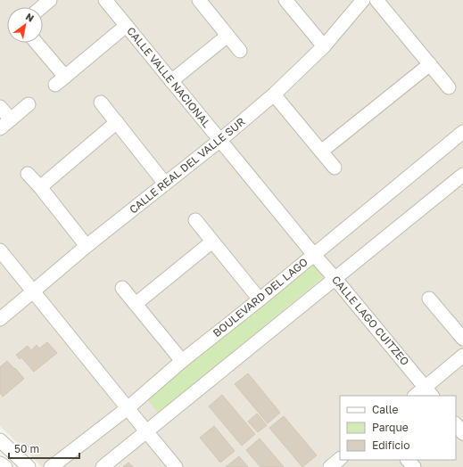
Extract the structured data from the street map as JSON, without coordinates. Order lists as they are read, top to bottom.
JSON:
{
  "streets": {
    "street": [
      "CALLE VALLE NACIONAL",
      "CALLE REAL DEL VALLE SUR",
      "BOULEVARD DEL LAGO",
      "CALLE LAGO CUITZEO"
    ]
  },
  "crossings": [
    ["CALLE VALLE NACIONAL", "CALLE REAL DEL VALLE SUR"],
    ["CALLE VALLE NACIONAL", "BOULEVARD DEL LAGO"],
    ["CALLE VALLE NACIONAL", "CALLE LAGO CUITZEO"],
    ["BOULEVARD DEL LAGO", "CALLE LAGO CUITZEO"]
  ],
  "legend": ["Calle", "Parque", "Edificio"],
  "scale_bar": "50 m",
  "north": "top right"
}
